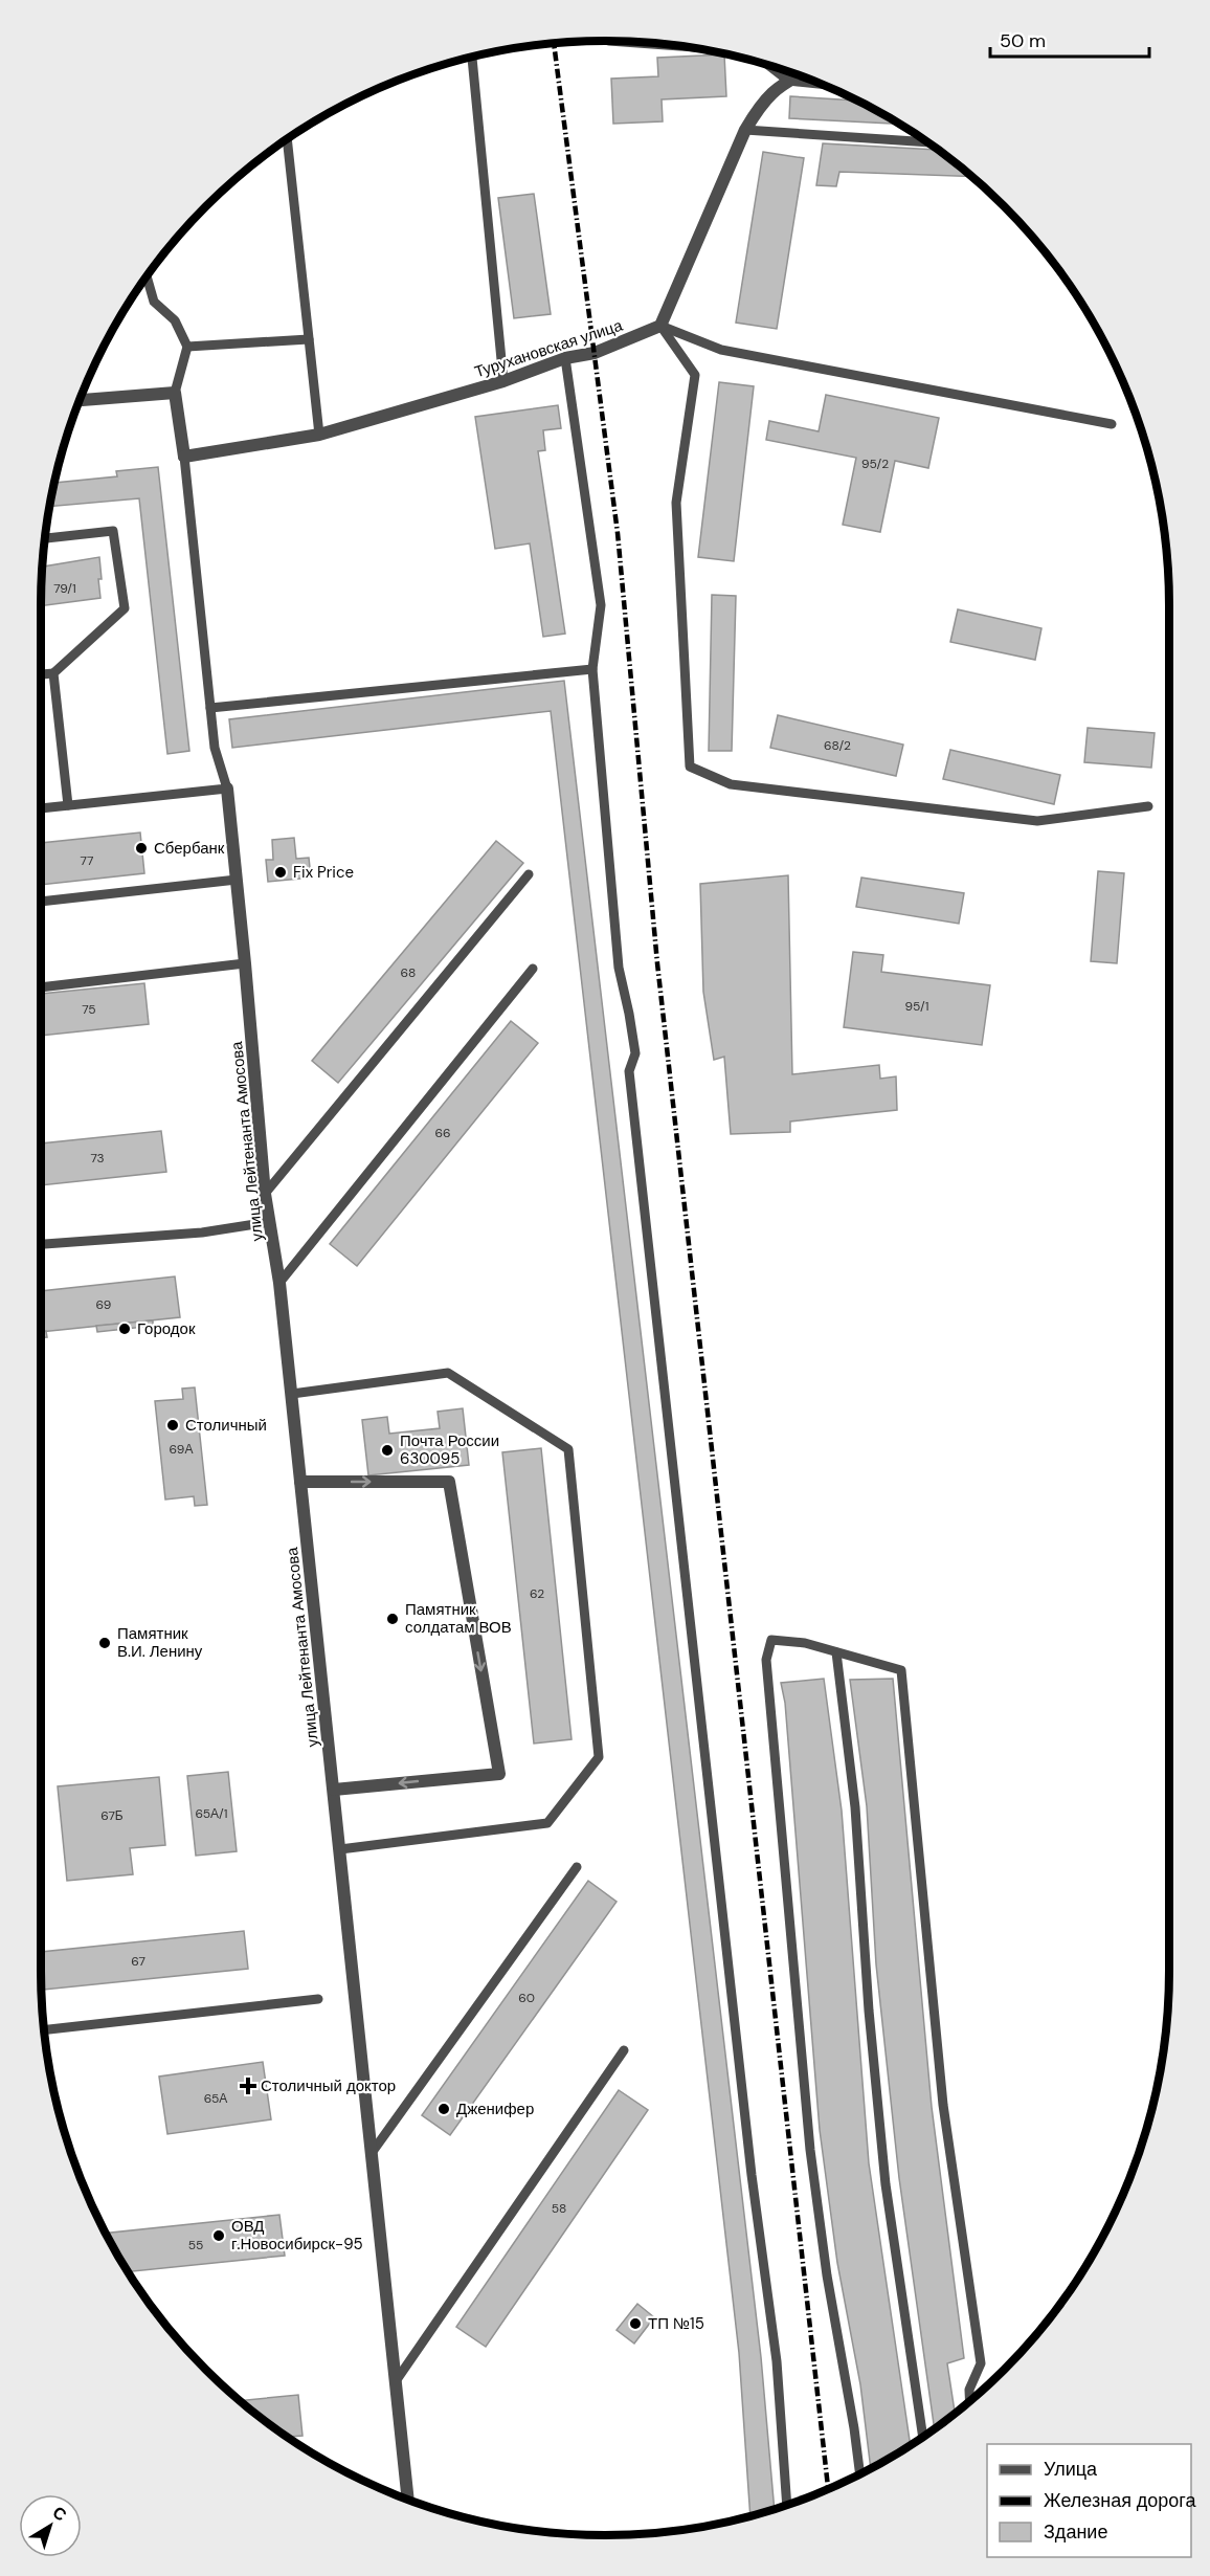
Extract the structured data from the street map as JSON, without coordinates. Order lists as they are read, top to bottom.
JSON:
{
  "streets": {
    "street": ["Турухановская улица", "улица Лейтенанта Амосова"]
  },
  "places": {
    "other": [
      "Сбербанк",
      "Fix Price",
      "Городок",
      "Столичный",
      "Почта России 630095",
      "Памятник солдатам ВОВ",
      "Памятник В.И. Ленину",
      "Дженифер",
      "ОВД г.Новосибирск-95",
      "ТП №15"
    ],
    "health": ["Столичный доктор"]
  },
  "house_numbers": [
    "95/2",
    "79/1",
    "68/2",
    "77",
    "68",
    "95/1",
    "75",
    "66",
    "73",
    "69",
    "69А",
    "62",
    "65А/1",
    "67Б",
    "67",
    "60",
    "65А",
    "58",
    "55"
  ],
  "legend": ["Улица", "Железная дорога", "Здание"],
  "scale_bar": "50 m",
  "north": "top right"
}
